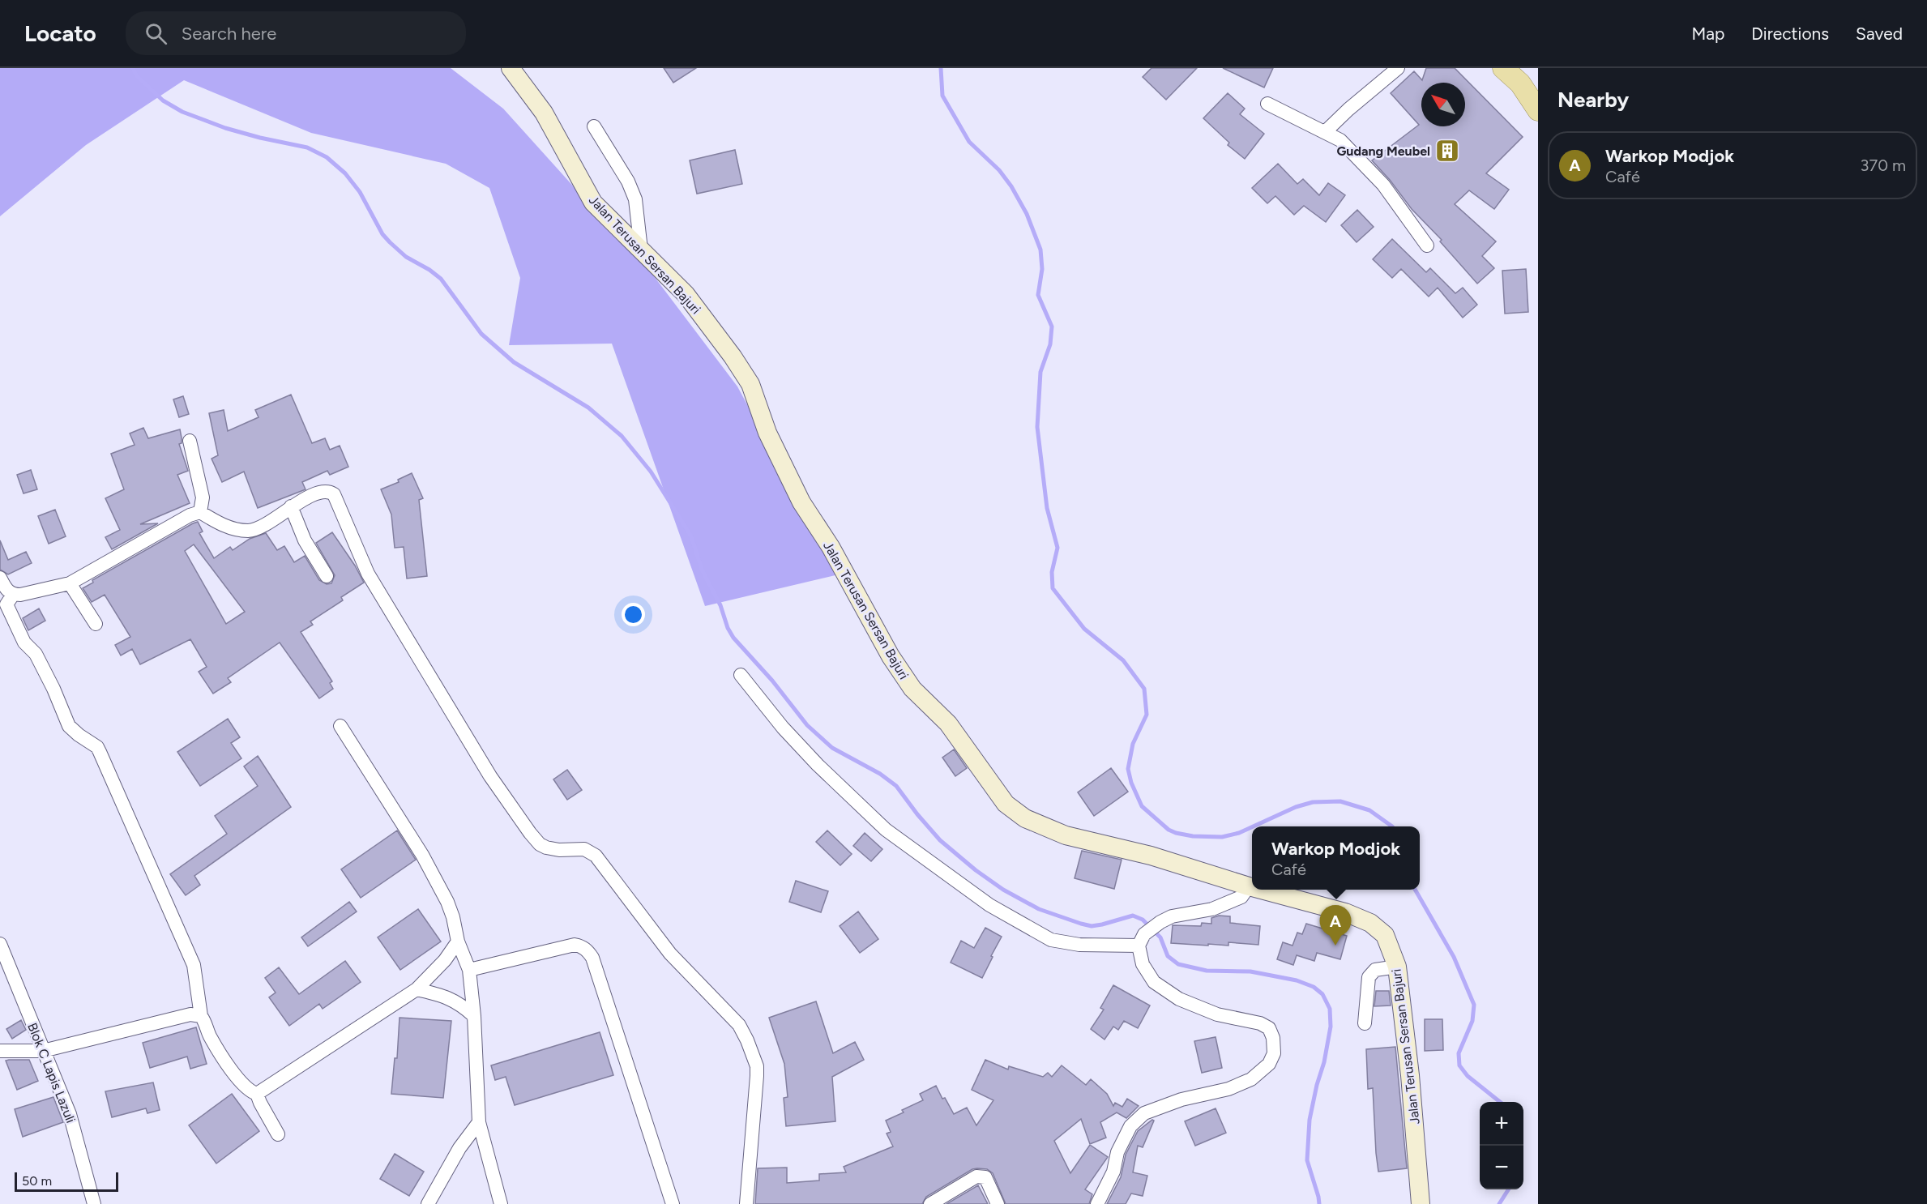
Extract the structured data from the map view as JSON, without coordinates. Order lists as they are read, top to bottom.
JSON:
{
  "streets": {
    "main road": ["Jalan Terusan Sersan Bajuri"],
    "street": ["Blok C Lapis Lazuli"]
  },
  "places": {
    "building": ["Gudang Meubel"]
  },
  "scale_bar": "50 m",
  "north": "top left",
  "page": {
    "header": "Locato",
    "search": "Search here",
    "nav": ["Map", "Directions", "Saved"],
    "heading": "Nearby",
    "list": [
      {
        "mark": "A",
        "name": "Warkop Modjok",
        "note": "Café",
        "value": "370 m"
      }
    ],
    "popup": ["Warkop Modjok", "Café"],
    "pins": "A",
    "map_buttons": ["+", "−"],
    "scale": "50 m"
  }
}
